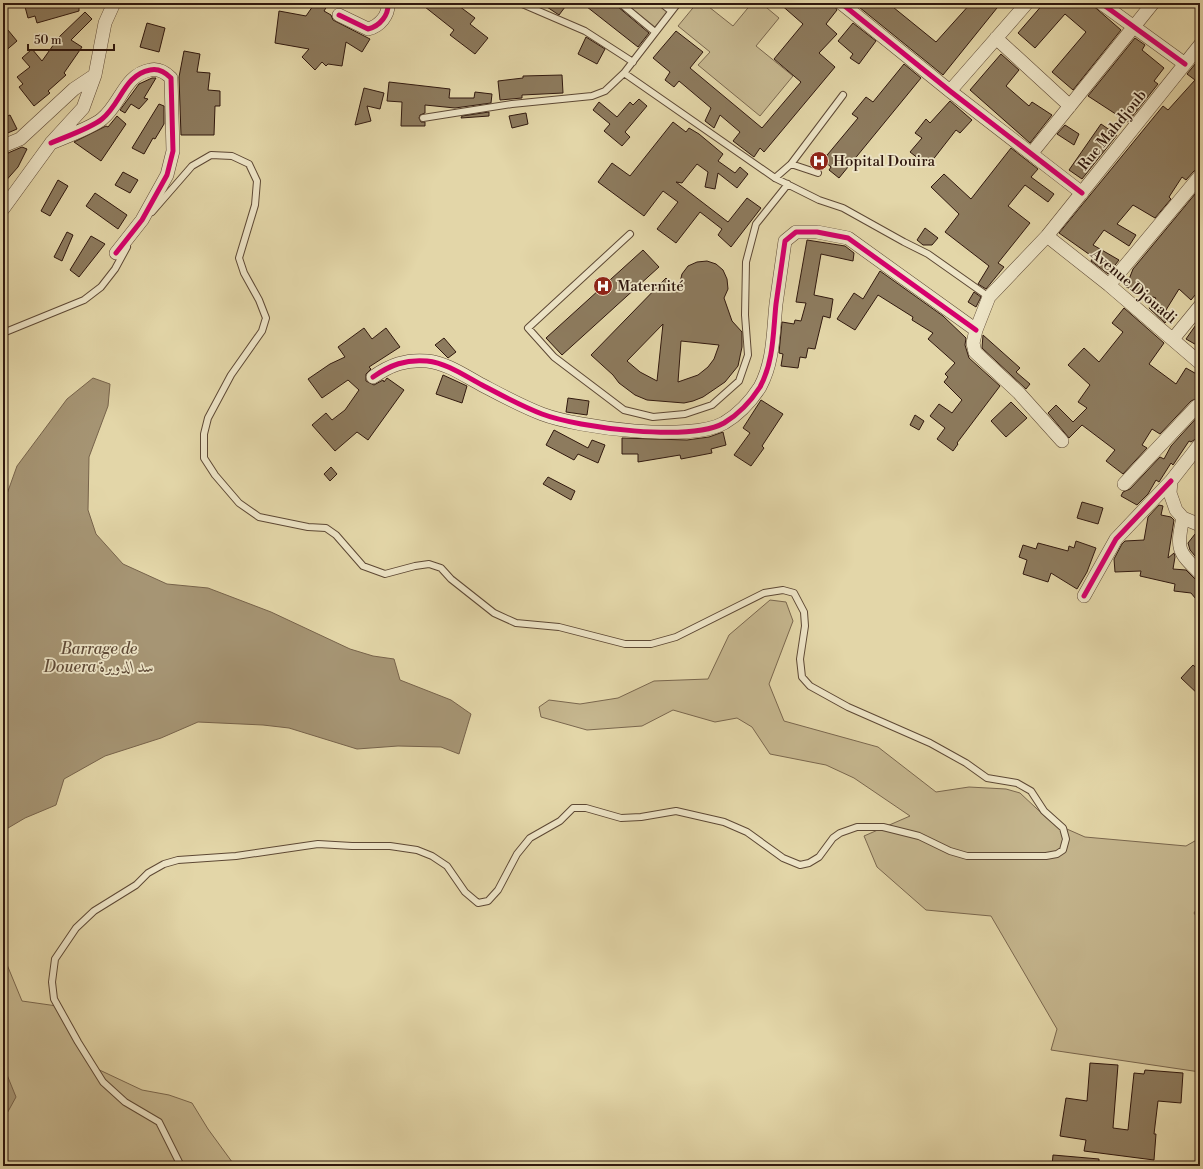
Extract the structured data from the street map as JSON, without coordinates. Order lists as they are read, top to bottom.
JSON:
{
  "streets": {
    "street": ["Rue Mahdjoub", "Avenue Djouadi"]
  },
  "crossings": [
    ["Rue Mahdjoub", "Avenue Djouadi"]
  ],
  "water": ["Barrage de Douera سد الدويرة"],
  "places": {
    "hospital": ["Hopital Douira", "Maternité"]
  },
  "scale_bar": "50 m"
}
